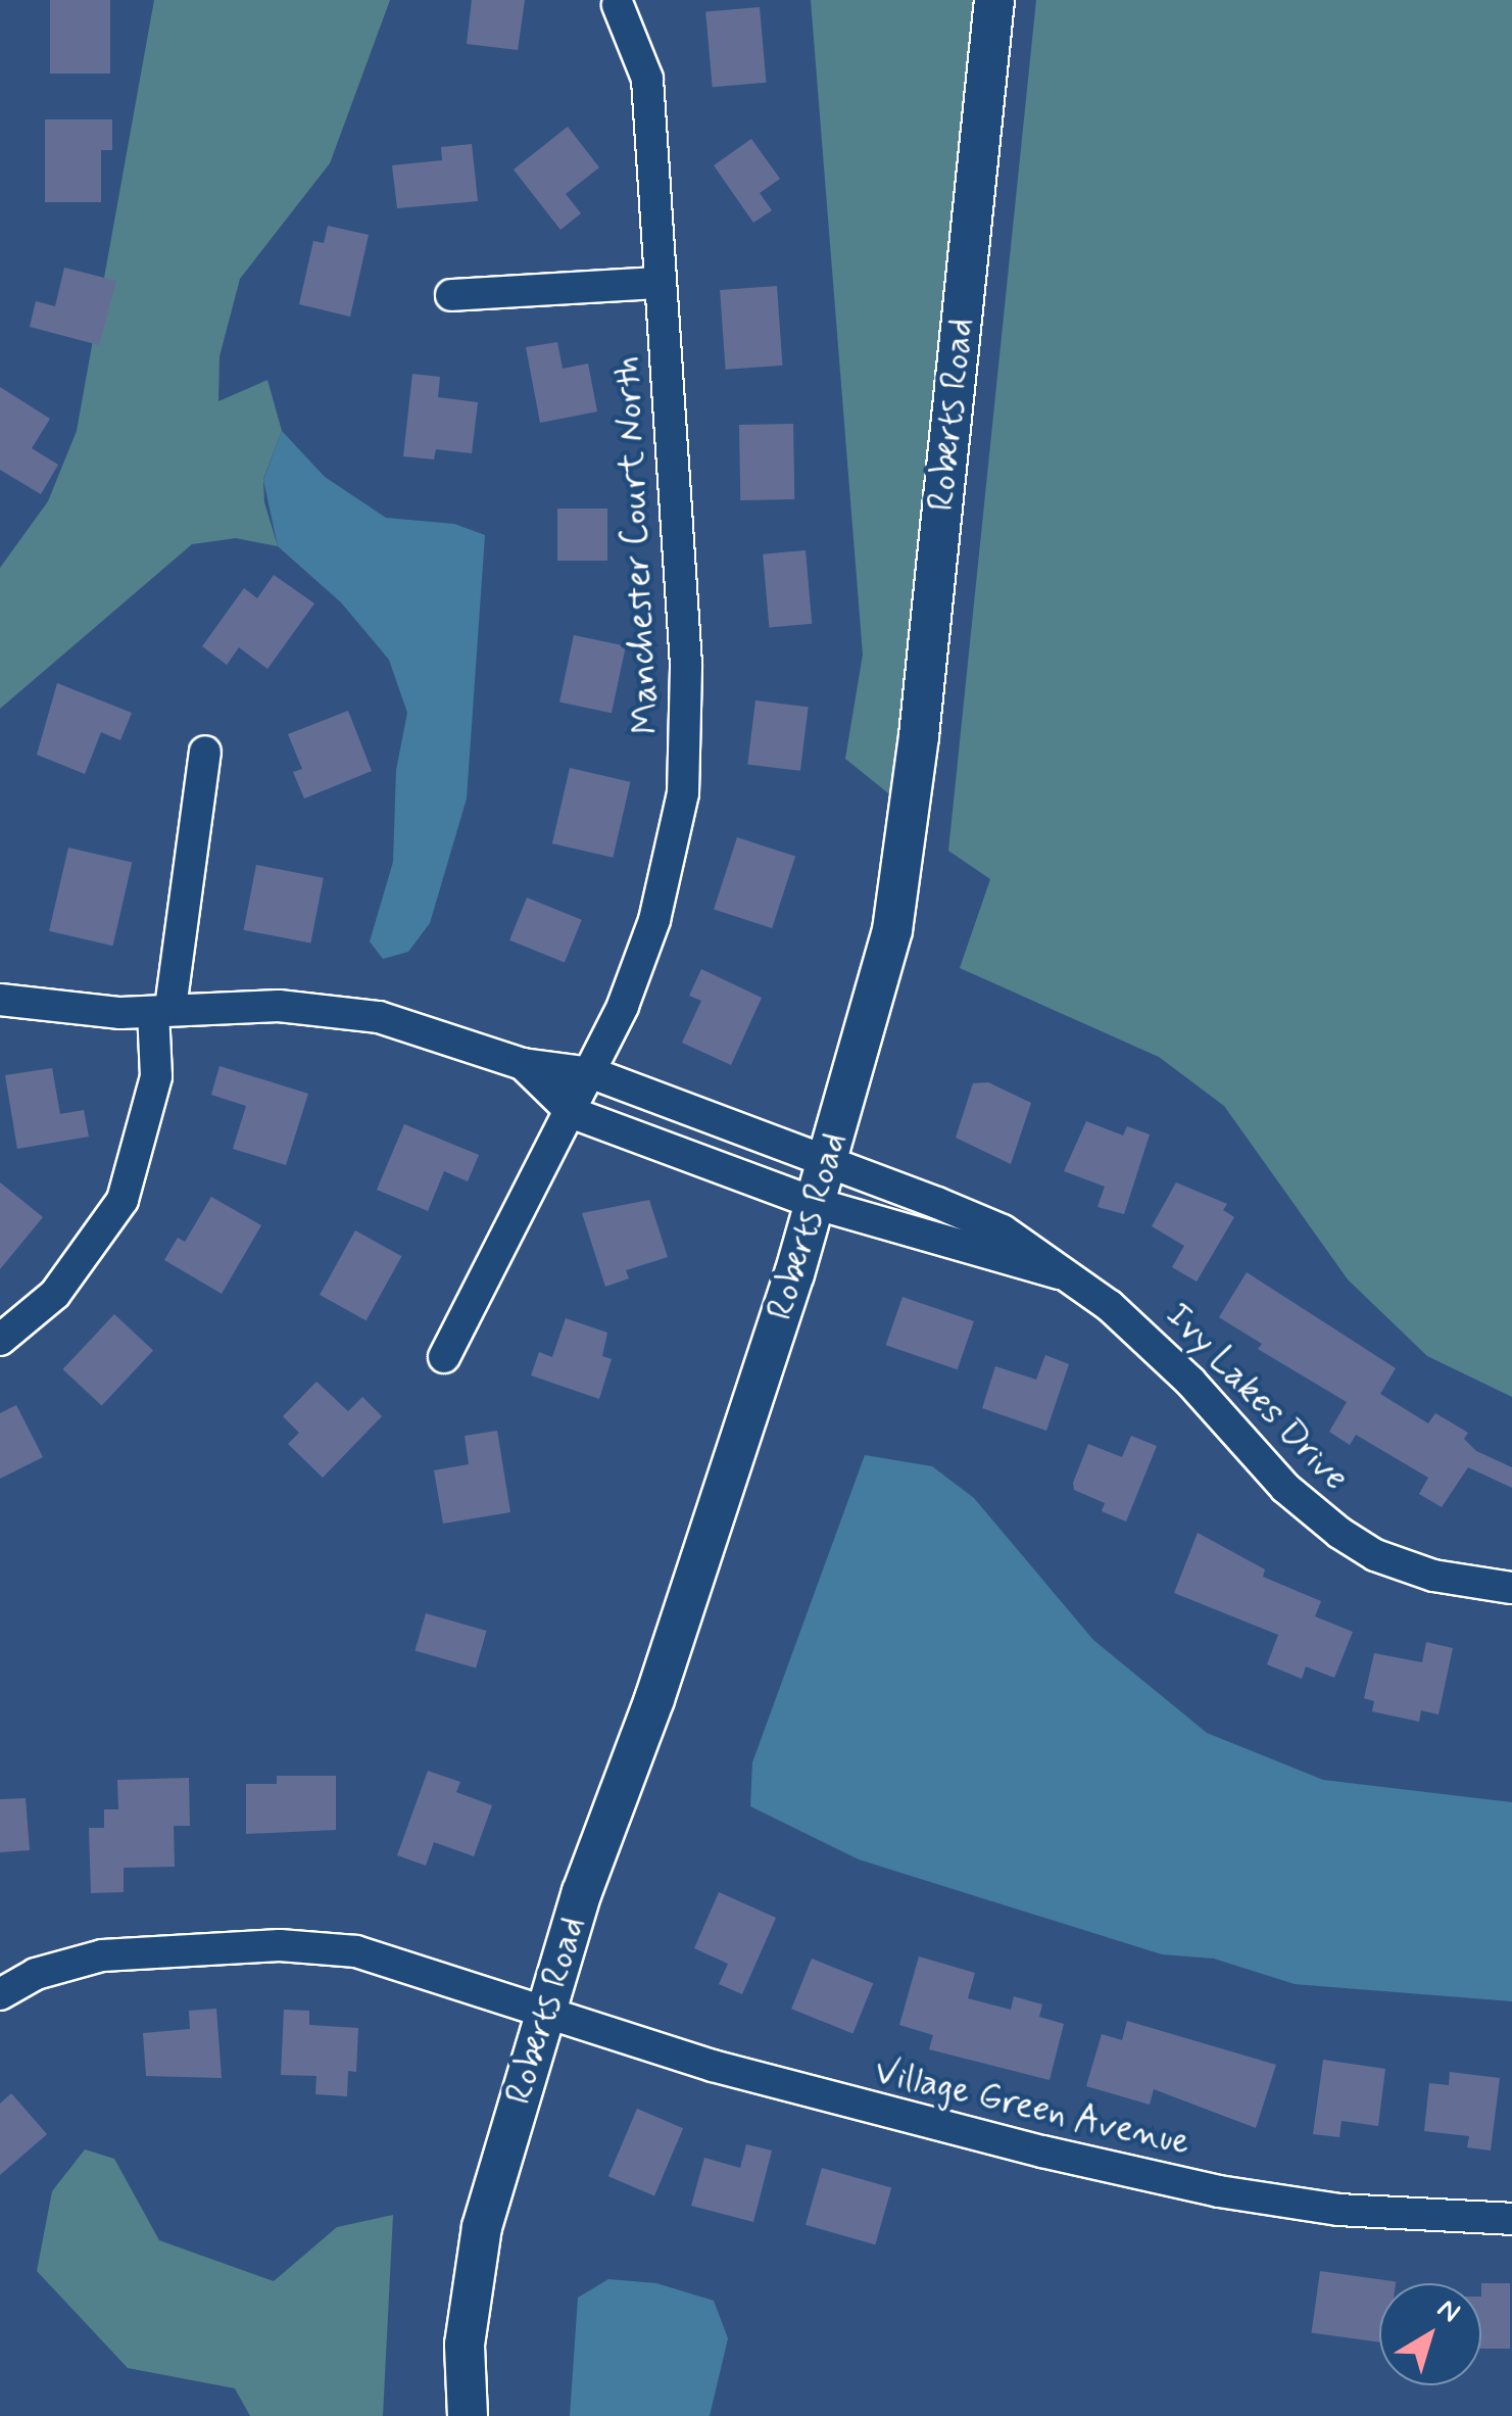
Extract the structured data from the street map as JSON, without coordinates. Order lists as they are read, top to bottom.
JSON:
{
  "streets": {
    "main road": ["Roberts Road"],
    "street": ["Manchester Court North", "Ivy Lakes Drive", "Village Green Avenue"]
  },
  "crossings": [
    ["Roberts Road", "Ivy Lakes Drive"],
    ["Roberts Road", "Village Green Avenue"],
    ["Manchester Court North", "Ivy Lakes Drive"]
  ],
  "north": "top right"
}
